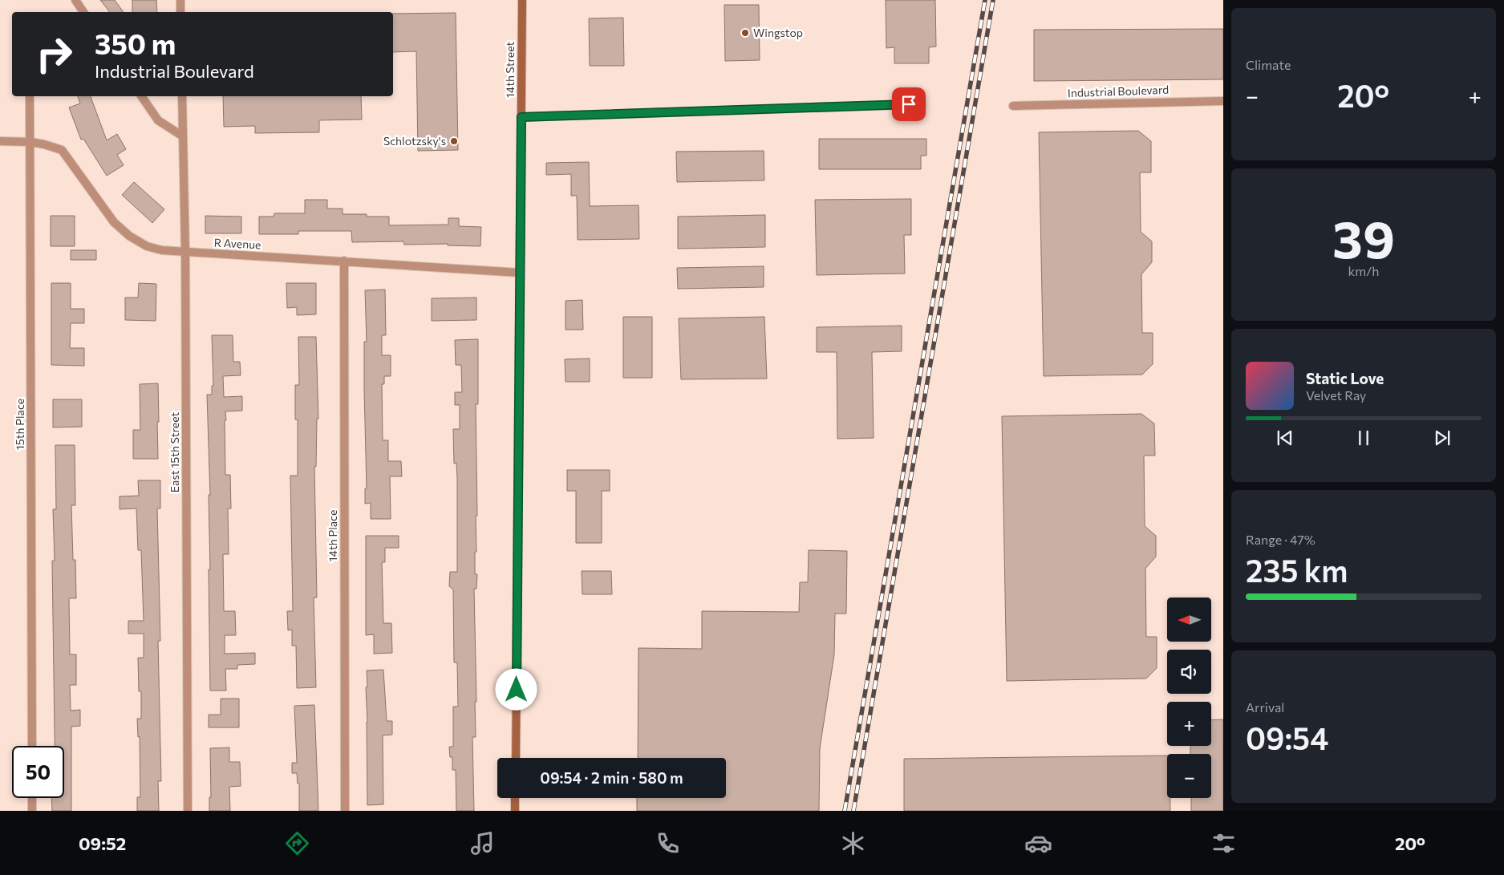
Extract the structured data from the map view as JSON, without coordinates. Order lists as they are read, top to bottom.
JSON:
{
  "streets": {
    "main road": ["14th Street"],
    "street": [
      "Industrial Boulevard",
      "R Avenue",
      "15th Place",
      "East 15th Street",
      "14th Place"
    ]
  },
  "crossings": [
    ["14th Street", "R Avenue"],
    ["R Avenue", "15th Place"],
    ["R Avenue", "East 15th Street"],
    ["R Avenue", "14th Place"]
  ],
  "places": ["Wingstop", "Schlotzsky's"],
  "north": "left",
  "page": {
    "tile": [
      "Climate",
      ["39", "km/h"],
      ["Range · 47%", "235 km"],
      ["Arrival", "09:54"]
    ],
    "turn": ["350 m", "Industrial Boulevard"],
    "heat": ["−", "20°", "+"],
    "song": ["Static Love", "Velvet Ray"],
    "map_buttons": ["+", "−"],
    "limit": "50",
    "trip": "09:54 · 2 min · 580 m",
    "tabs": ["09:52", "20°"]
  }
}
